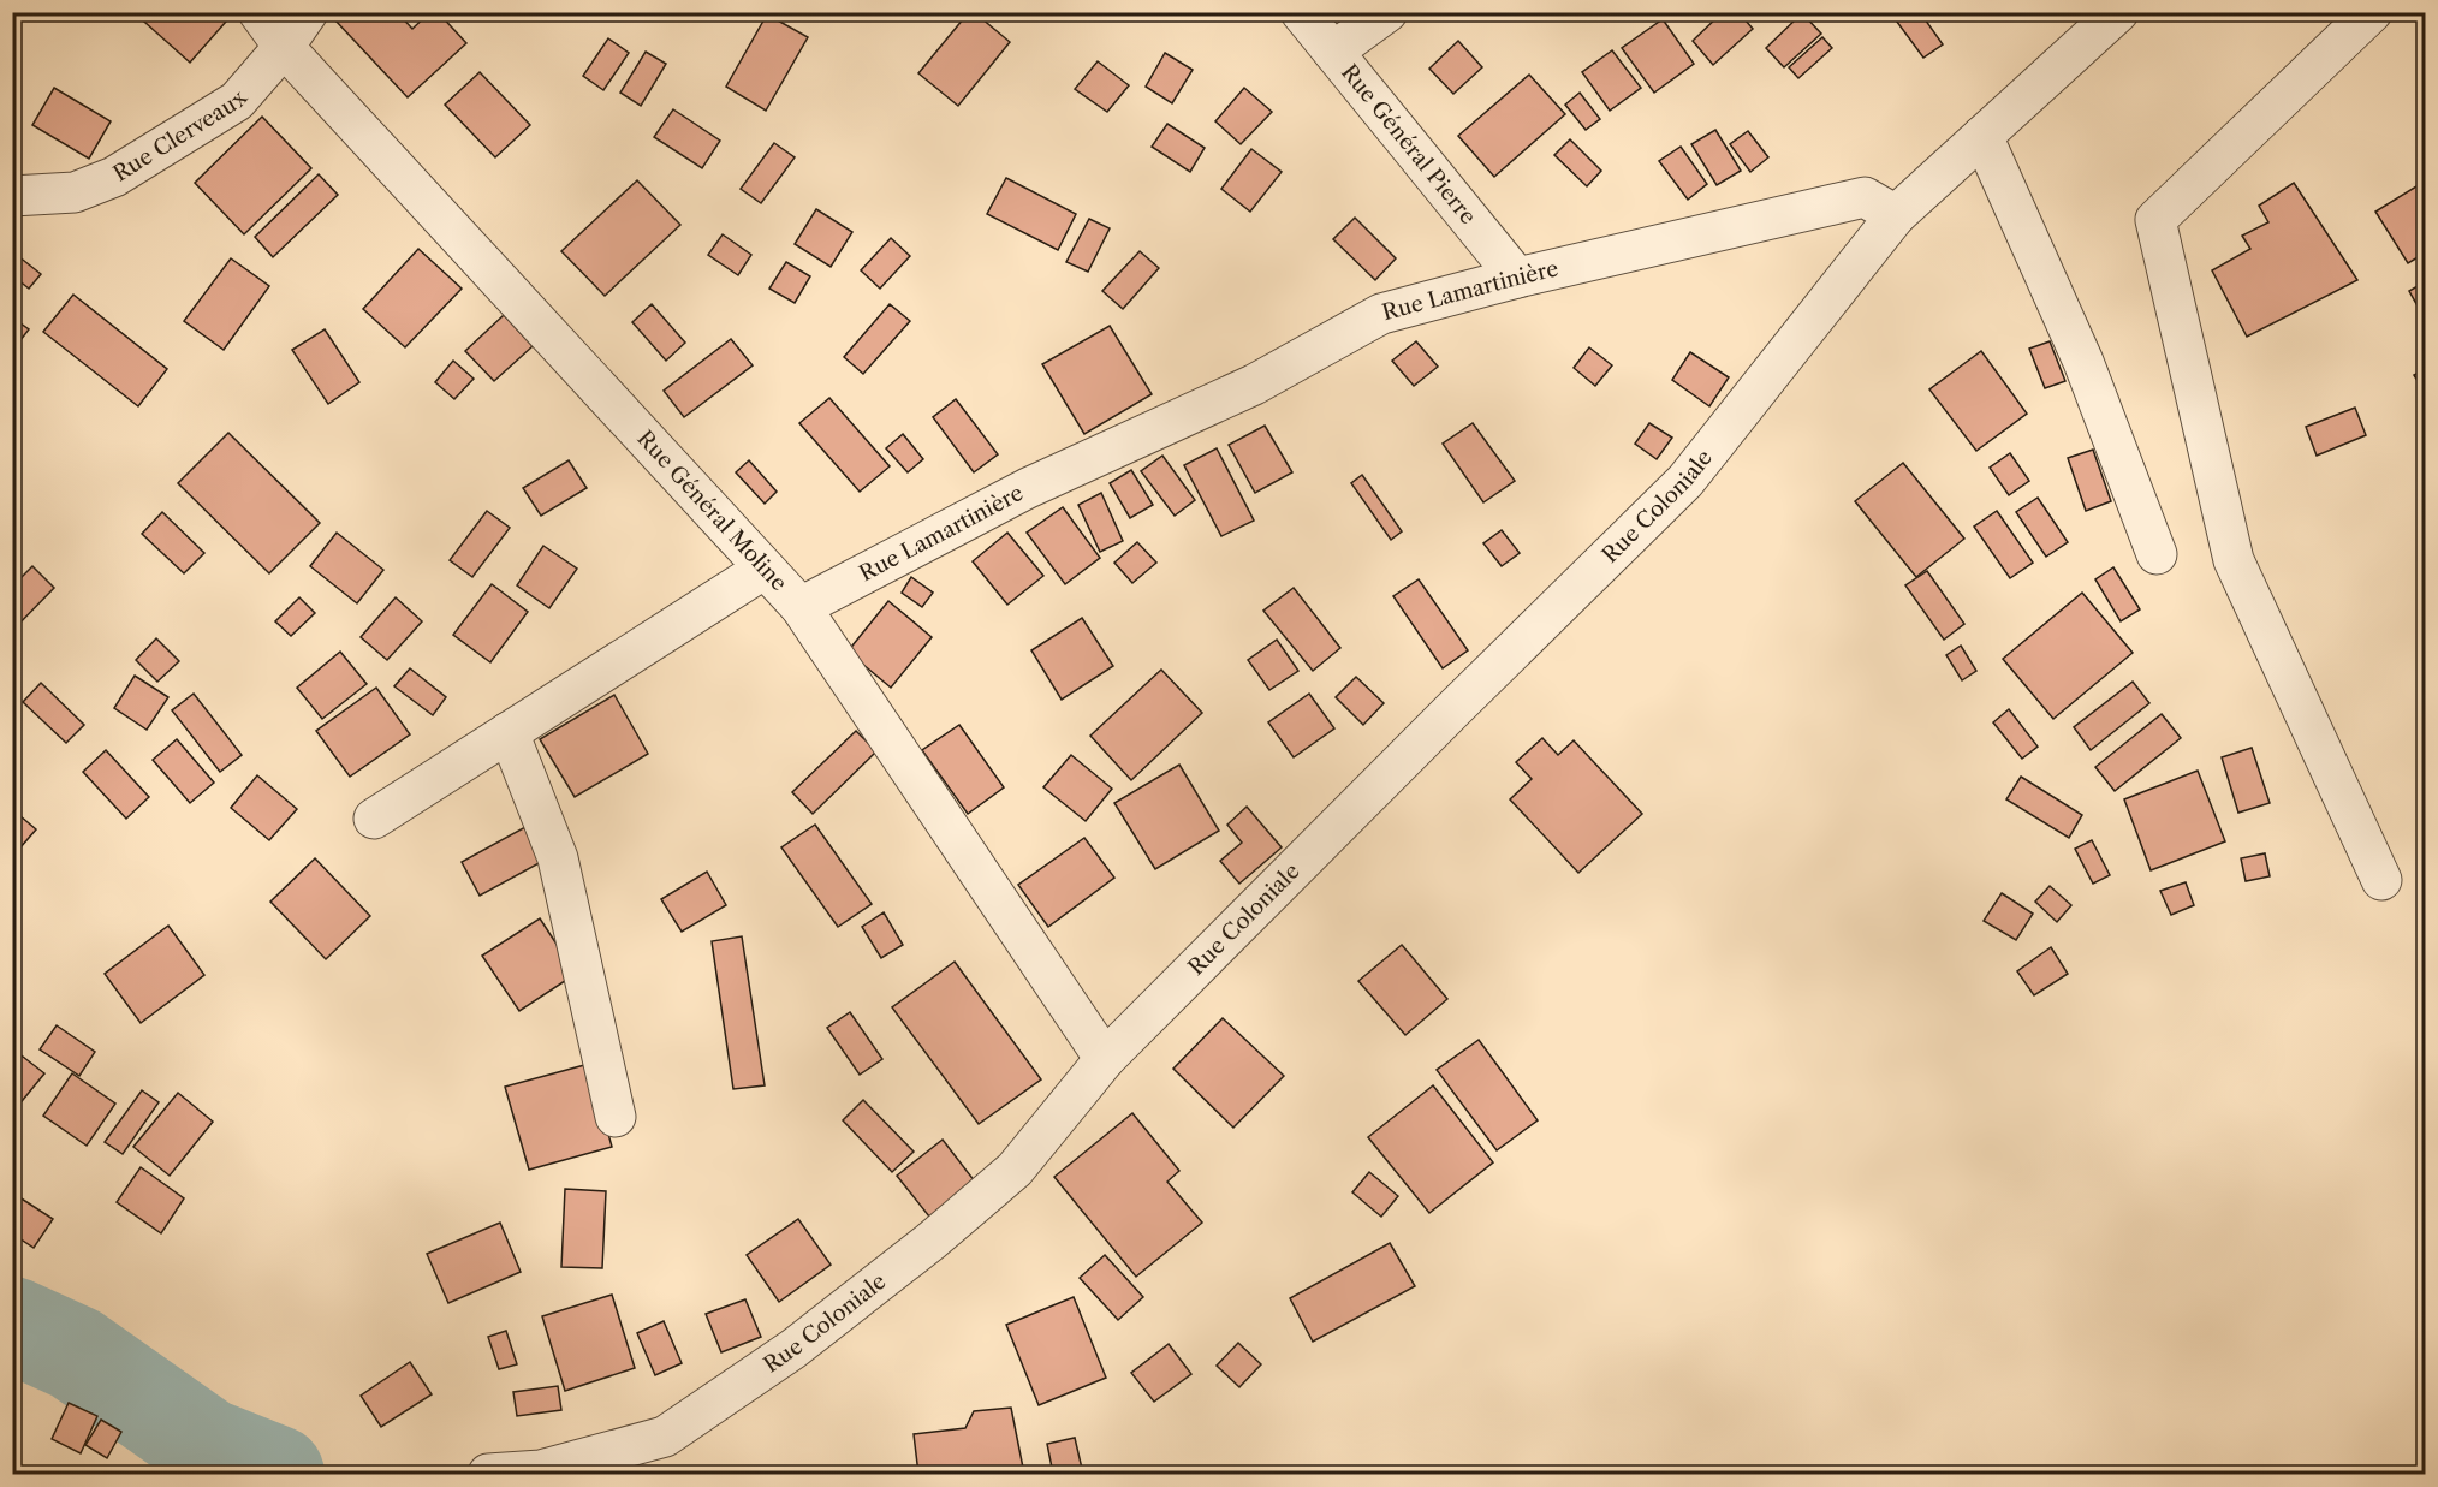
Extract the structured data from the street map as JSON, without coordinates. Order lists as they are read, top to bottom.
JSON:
{
  "streets": {
    "street": [
      "Rue Clerveaux",
      "Rue Général Pierre",
      "Rue Lamartinière",
      "Rue Coloniale",
      "Rue Général Moline"
    ]
  },
  "crossings": [
    ["Rue Clerveaux", "Rue Général Moline"],
    ["Rue Général Pierre", "Rue Lamartinière"],
    ["Rue Lamartinière", "Rue Coloniale"],
    ["Rue Lamartinière", "Rue Général Moline"],
    ["Rue Coloniale", "Rue Général Moline"]
  ]
}
